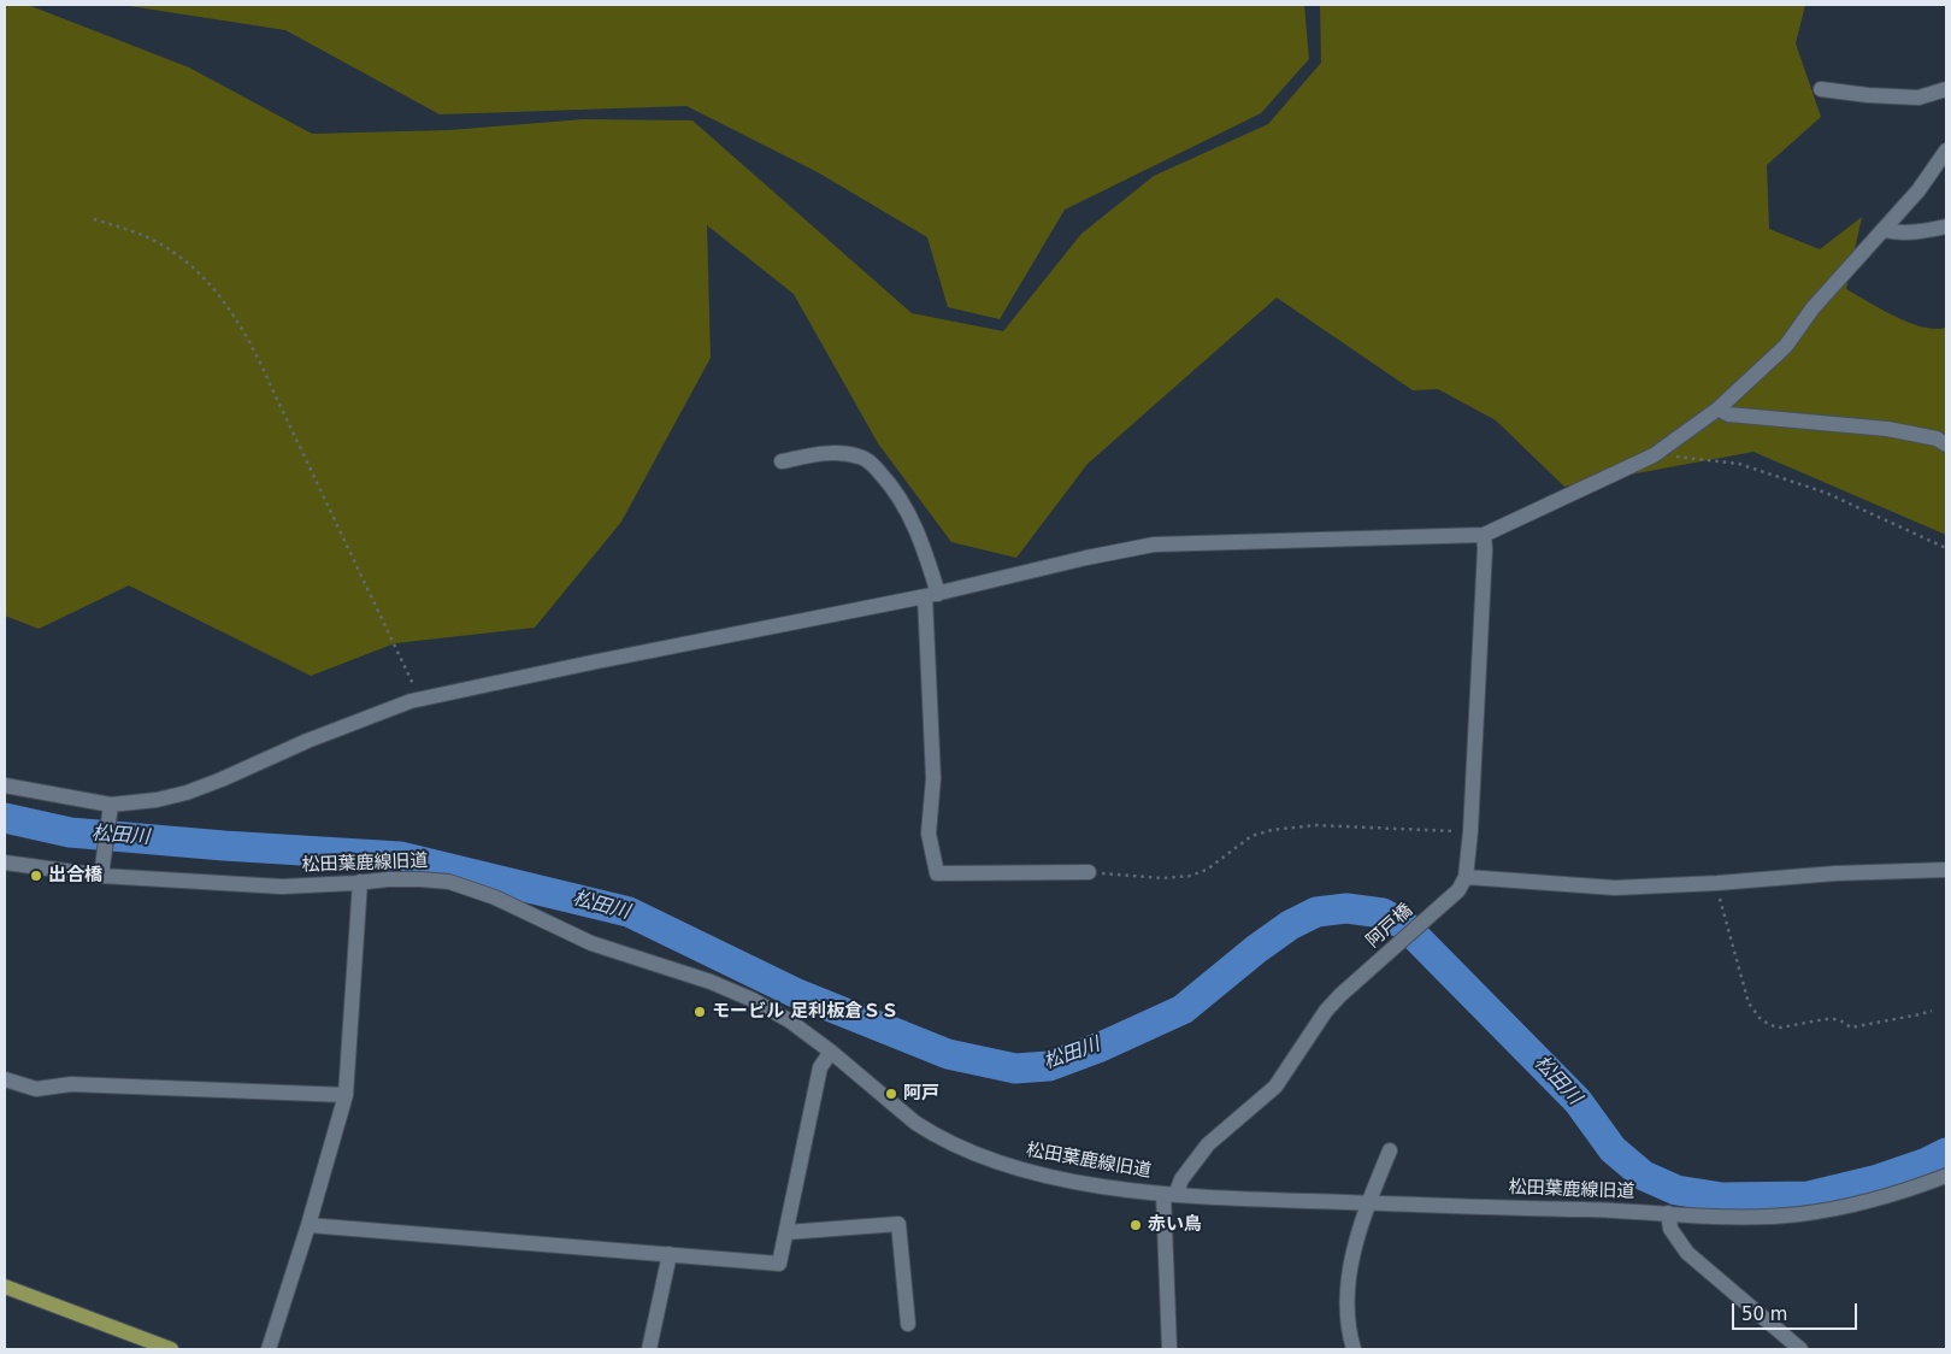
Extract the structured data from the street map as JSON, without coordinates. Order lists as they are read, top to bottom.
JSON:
{
  "streets": {
    "street": ["松田葉鹿線旧道", "阿戸橋"]
  },
  "crossings": [
    ["松田葉鹿線旧道", "阿戸橋"]
  ],
  "water": ["松田川"],
  "places": [
    "出合橋",
    "モービル 足利板倉ＳＳ",
    "阿戸",
    "赤い鳥"
  ],
  "scale_bar": "50 m"
}
